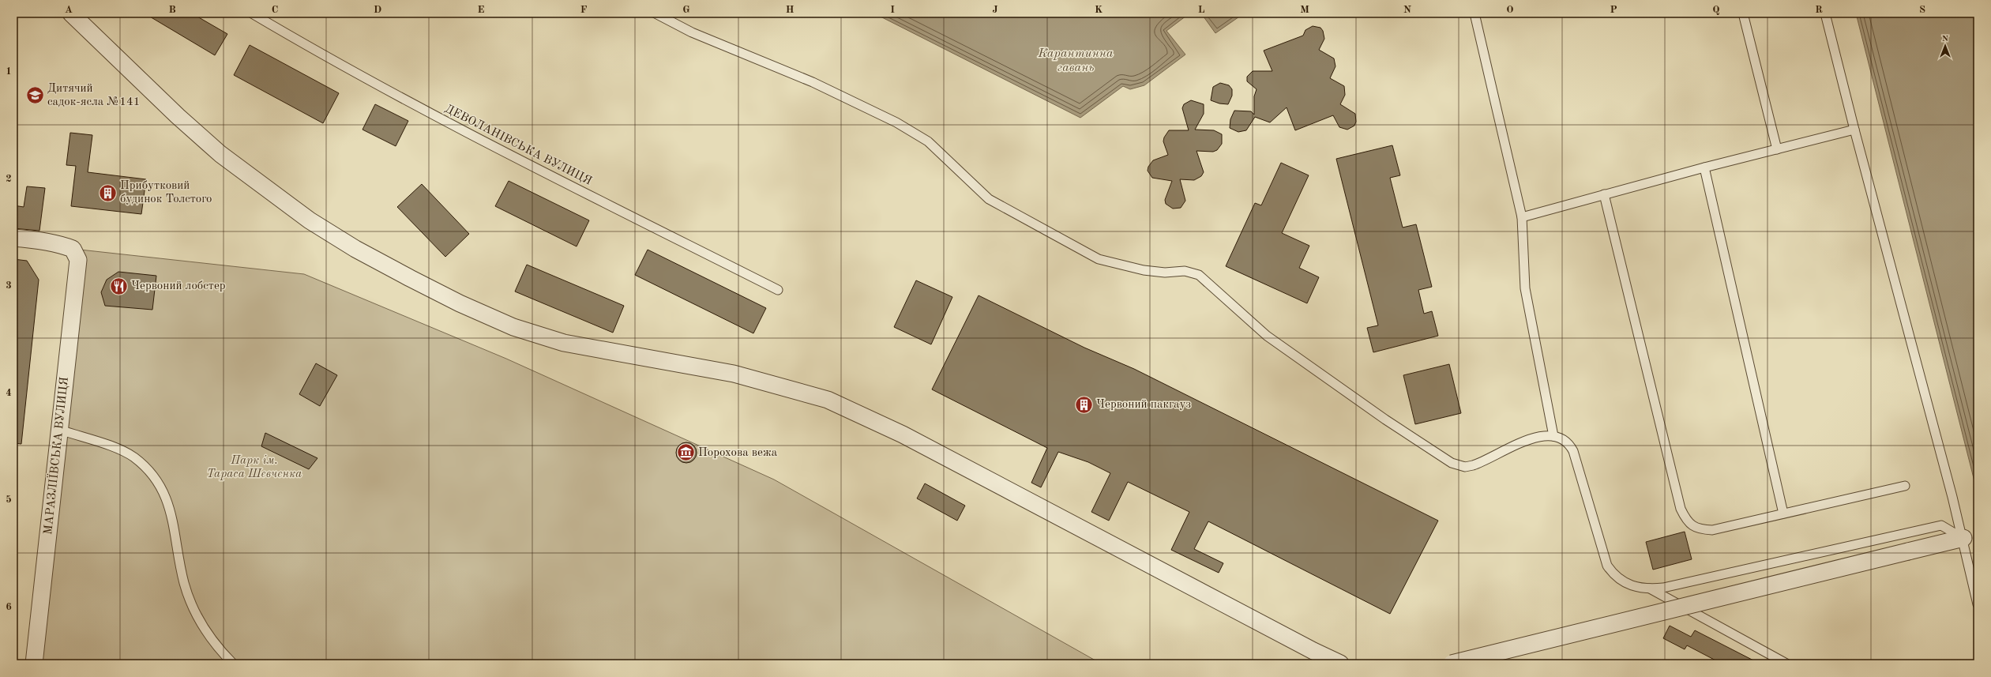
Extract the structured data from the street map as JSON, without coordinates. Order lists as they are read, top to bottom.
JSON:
{
  "streets": {
    "street": ["МАРАЗЛІЇВСЬКА ВУЛИЦЯ"],
    "lane": ["ДЕВОЛАНІВСЬКА ВУЛИЦЯ"]
  },
  "water": ["Карантинна гавань"],
  "parks": ["Парк ім. Тараса Шевченка"],
  "places": {
    "school or university": ["Дитячий садок-ясла №141"],
    "building": ["Прибутковий будинок Толстого", "Червоний пакгауз"],
    "restaurant": ["Червоний лобстер"],
    "museum": ["Порохова вежа"]
  },
  "north": "top",
  "grid": {
    "columns": [
      "A",
      "B",
      "C",
      "D",
      "E",
      "F",
      "G",
      "H",
      "I",
      "J",
      "K",
      "L",
      "M",
      "N",
      "O",
      "P",
      "Q",
      "R",
      "S"
    ],
    "rows": [
      "1",
      "2",
      "3",
      "4",
      "5",
      "6"
    ]
  }
}
